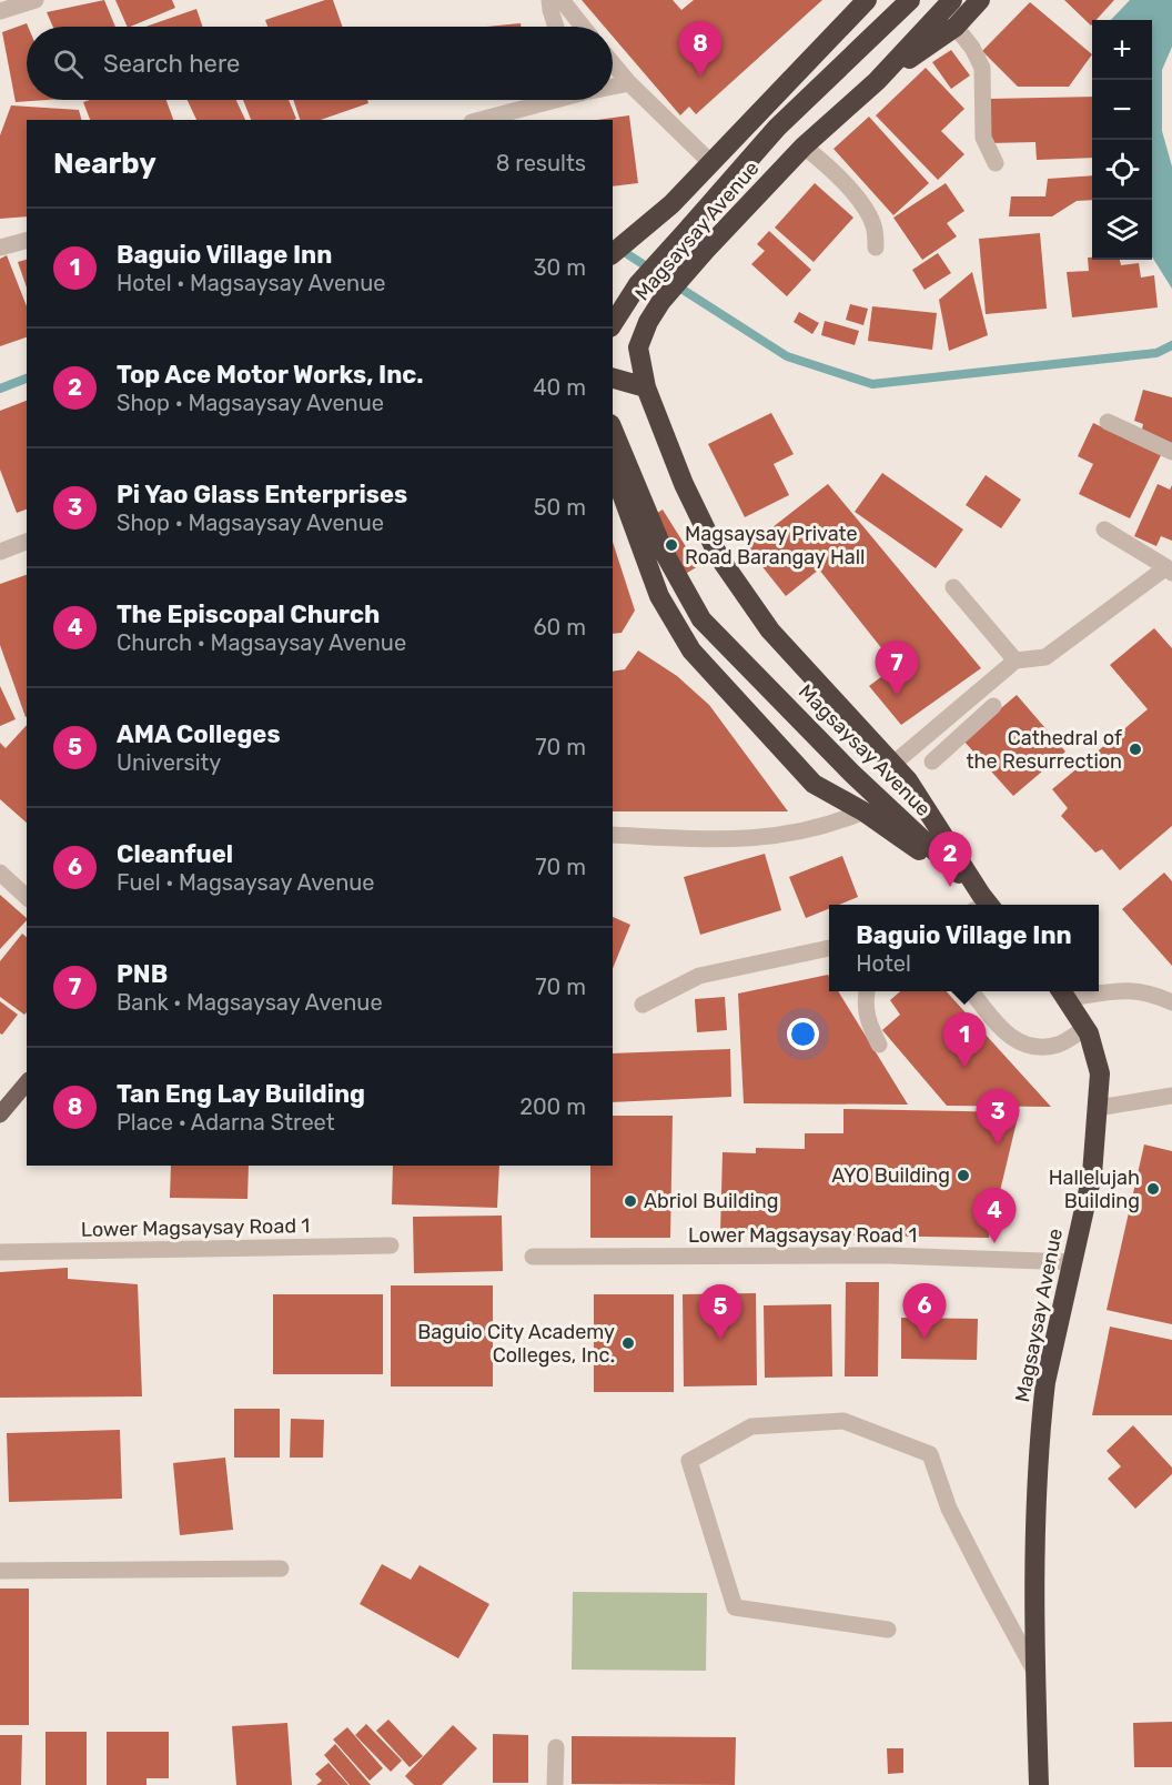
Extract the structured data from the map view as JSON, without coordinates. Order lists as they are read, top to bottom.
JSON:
{
  "streets": {
    "highway": ["Magsaysay Avenue"],
    "street": ["Lower Magsaysay Road 1"]
  },
  "crossings": [
    ["Magsaysay Avenue", "Lower Magsaysay Road 1"]
  ],
  "places": [
    "Magsaysay Private Road Barangay Hall",
    "Cathedral of the Resurrection",
    "AYO Building",
    "Hallelujah Building",
    "Abriol Building",
    "Baguio City Academy Colleges, Inc."
  ],
  "page": {
    "map_buttons": ["+", "−"],
    "pins": [
      "8",
      "7",
      "2",
      "1",
      "3",
      "4",
      "6",
      "5"
    ],
    "search": "Search here",
    "heading": ["Nearby", "8 results"],
    "list": [
      {
        "mark": "1",
        "name": "Baguio Village Inn",
        "note": "Hotel · Magsaysay Avenue",
        "value": "30 m"
      },
      {
        "mark": "2",
        "name": "Top Ace Motor Works, Inc.",
        "note": "Shop · Magsaysay Avenue",
        "value": "40 m"
      },
      {
        "mark": "3",
        "name": "Pi Yao Glass Enterprises",
        "note": "Shop · Magsaysay Avenue",
        "value": "50 m"
      },
      {
        "mark": "4",
        "name": "The Episcopal Church",
        "note": "Church · Magsaysay Avenue",
        "value": "60 m"
      },
      {
        "mark": "5",
        "name": "AMA Colleges",
        "note": "University",
        "value": "70 m"
      },
      {
        "mark": "6",
        "name": "Cleanfuel",
        "note": "Fuel · Magsaysay Avenue",
        "value": "70 m"
      },
      {
        "mark": "7",
        "name": "PNB",
        "note": "Bank · Magsaysay Avenue",
        "value": "70 m"
      },
      {
        "mark": "8",
        "name": "Tan Eng Lay Building",
        "note": "Place · Adarna Street",
        "value": "200 m"
      }
    ],
    "popup": ["Baguio Village Inn", "Hotel"]
  }
}
